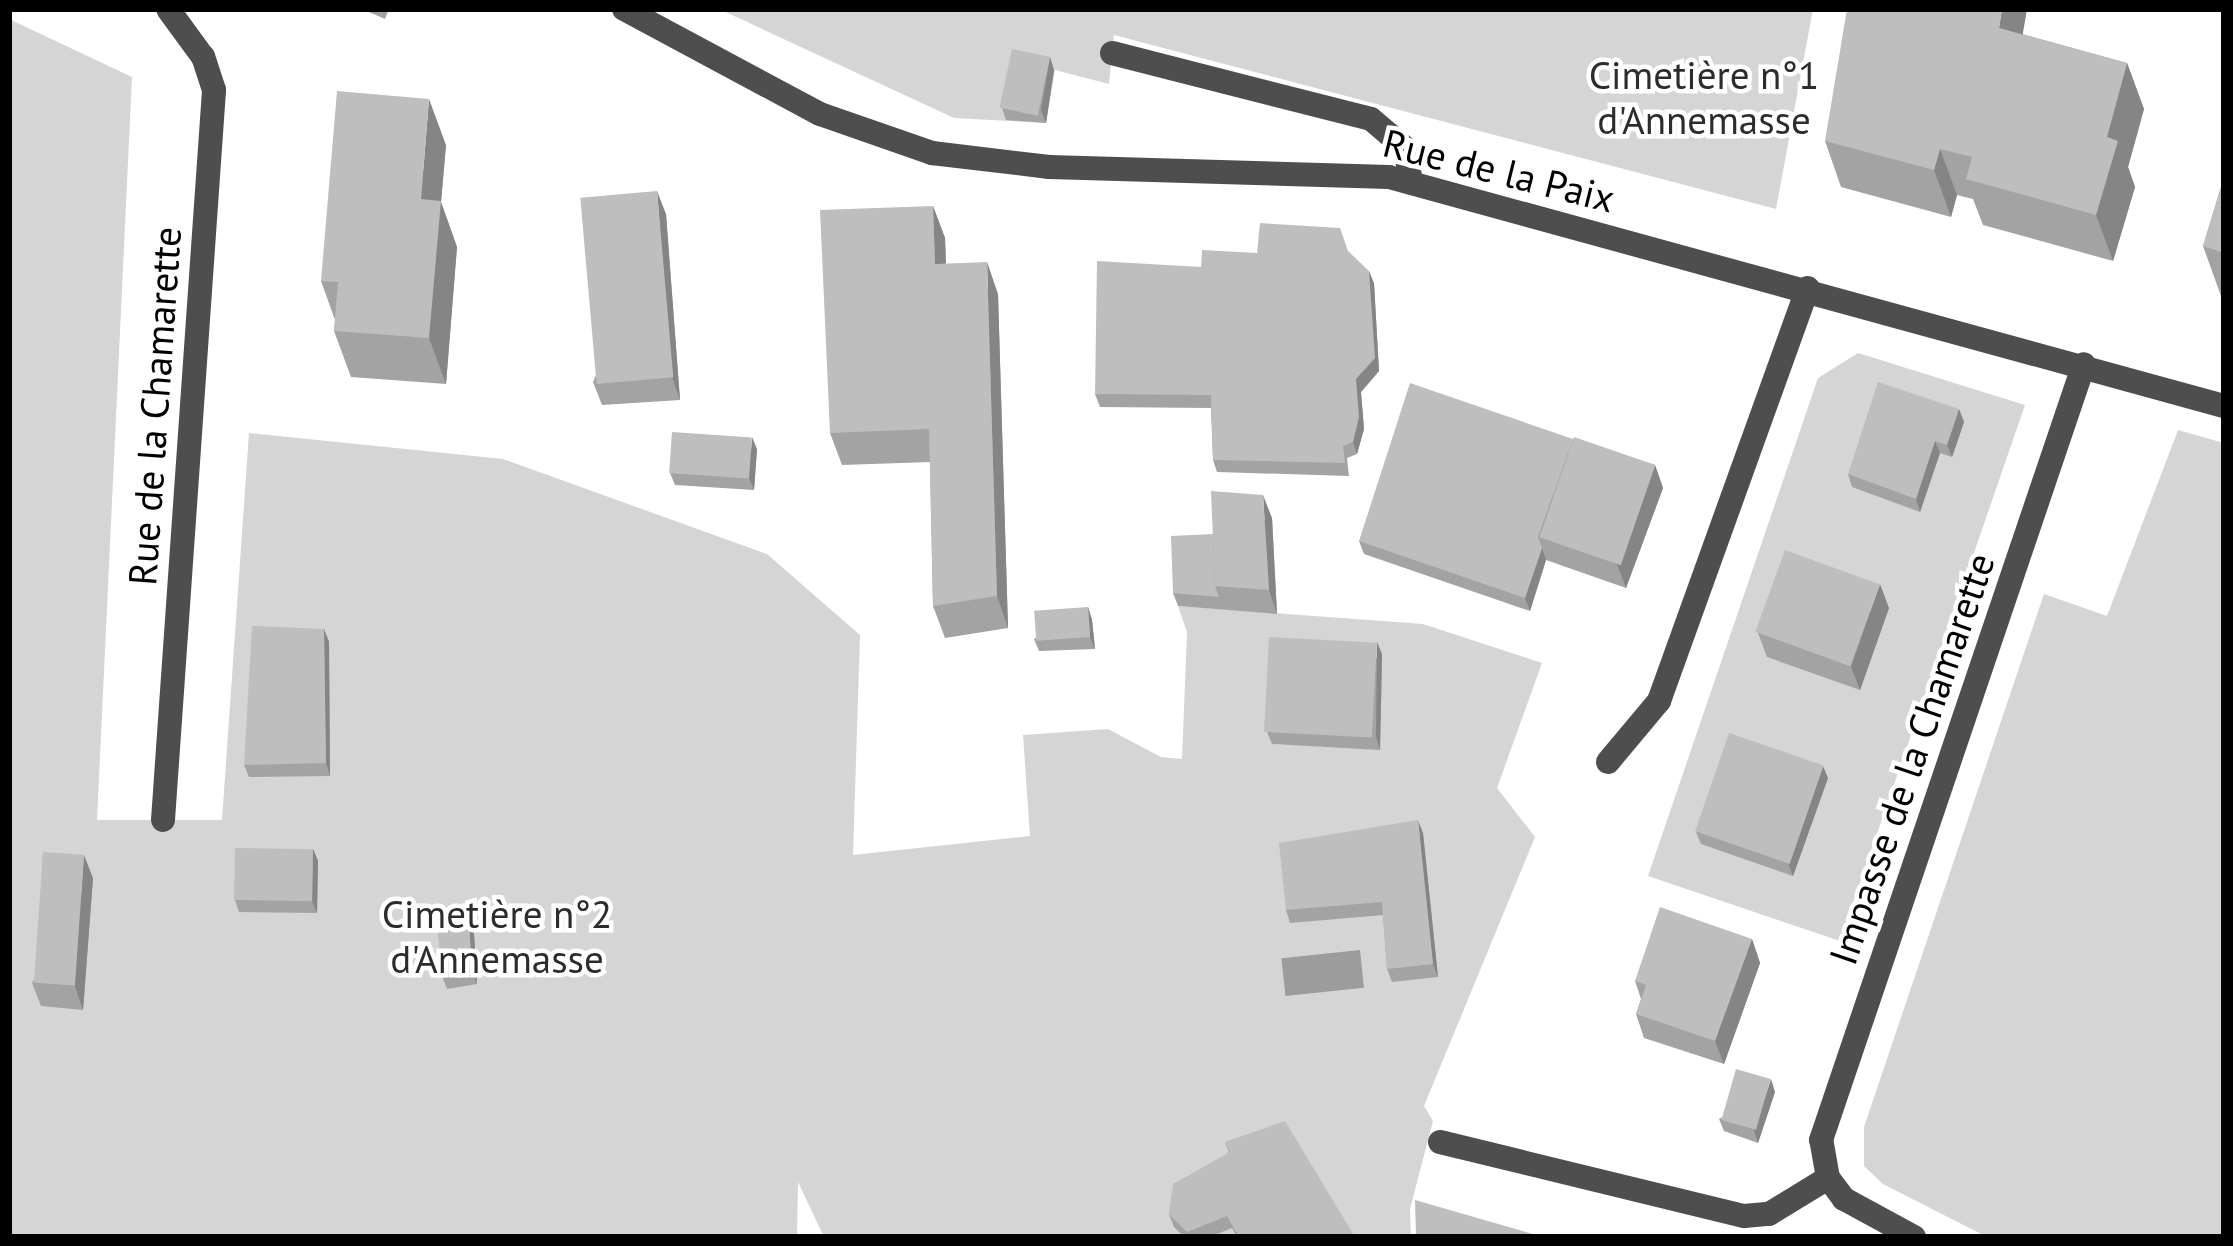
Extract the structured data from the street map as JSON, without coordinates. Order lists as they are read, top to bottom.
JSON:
{
  "streets": {
    "street": ["Rue de la Paix", "Rue de la Chamarette", "Impasse de la Chamarette"]
  },
  "crossings": [
    ["Rue de la Paix", "Impasse de la Chamarette"]
  ],
  "parks": ["Cimetière n°1 d'Annemasse", "Cimetière n°2 d'Annemasse"]
}
